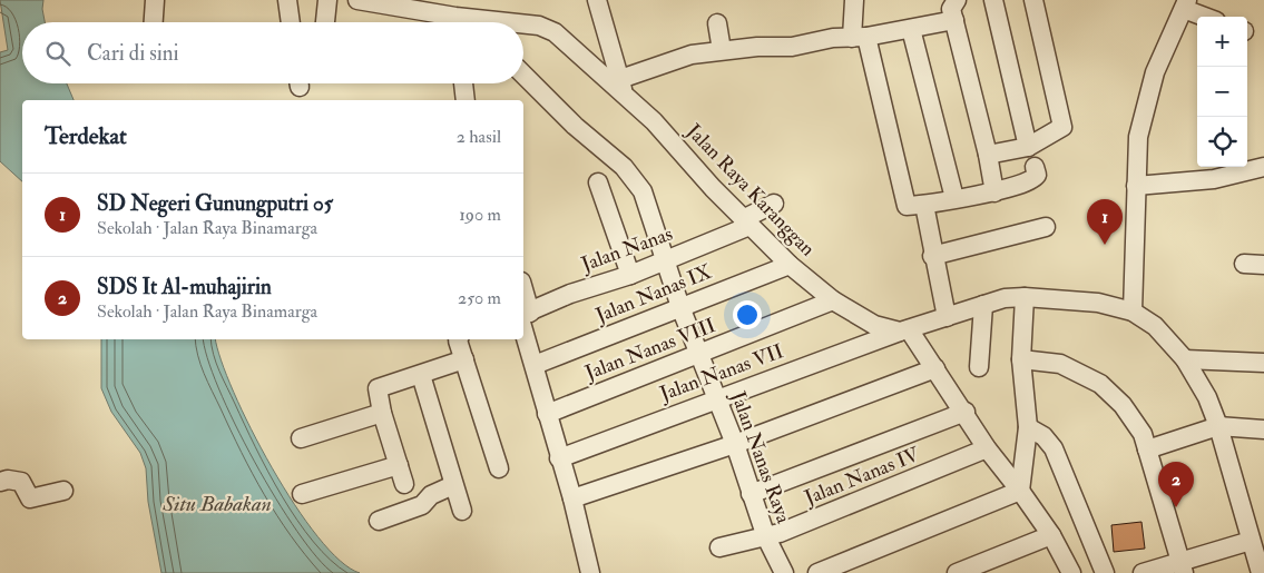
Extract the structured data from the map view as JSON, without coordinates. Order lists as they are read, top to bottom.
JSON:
{
  "streets": {
    "street": [
      "Jalan Raya Karanggan",
      "Jalan Nanas",
      "Jalan Nanas IX",
      "Jalan Nanas VIII",
      "Jalan Nanas VII",
      "Jalan Nanas Raya",
      "Jalan Nanas IV"
    ]
  },
  "crossings": [
    ["Jalan Raya Karanggan", "Jalan Nanas"],
    ["Jalan Raya Karanggan", "Jalan Nanas IX"],
    ["Jalan Raya Karanggan", "Jalan Nanas VIII"],
    ["Jalan Raya Karanggan", "Jalan Nanas VII"],
    ["Jalan Nanas", "Jalan Nanas Raya"],
    ["Jalan Nanas IX", "Jalan Nanas Raya"],
    ["Jalan Nanas VIII", "Jalan Nanas Raya"],
    ["Jalan Nanas VII", "Jalan Nanas Raya"],
    ["Jalan Nanas Raya", "Jalan Nanas IV"]
  ],
  "water": ["Situ Babakan"],
  "page": {
    "map_buttons": ["+", "−"],
    "search": "Cari di sini",
    "heading": ["Terdekat", "2 hasil"],
    "list": [
      {
        "mark": "1",
        "name": "SD Negeri Gunungputri 05",
        "note": "Sekolah · Jalan Raya Binamarga",
        "value": "190 m"
      },
      {
        "mark": "2",
        "name": "SDS It Al-muhajirin",
        "note": "Sekolah · Jalan Raya Binamarga",
        "value": "250 m"
      }
    ],
    "pins": ["1", "2"]
  }
}
